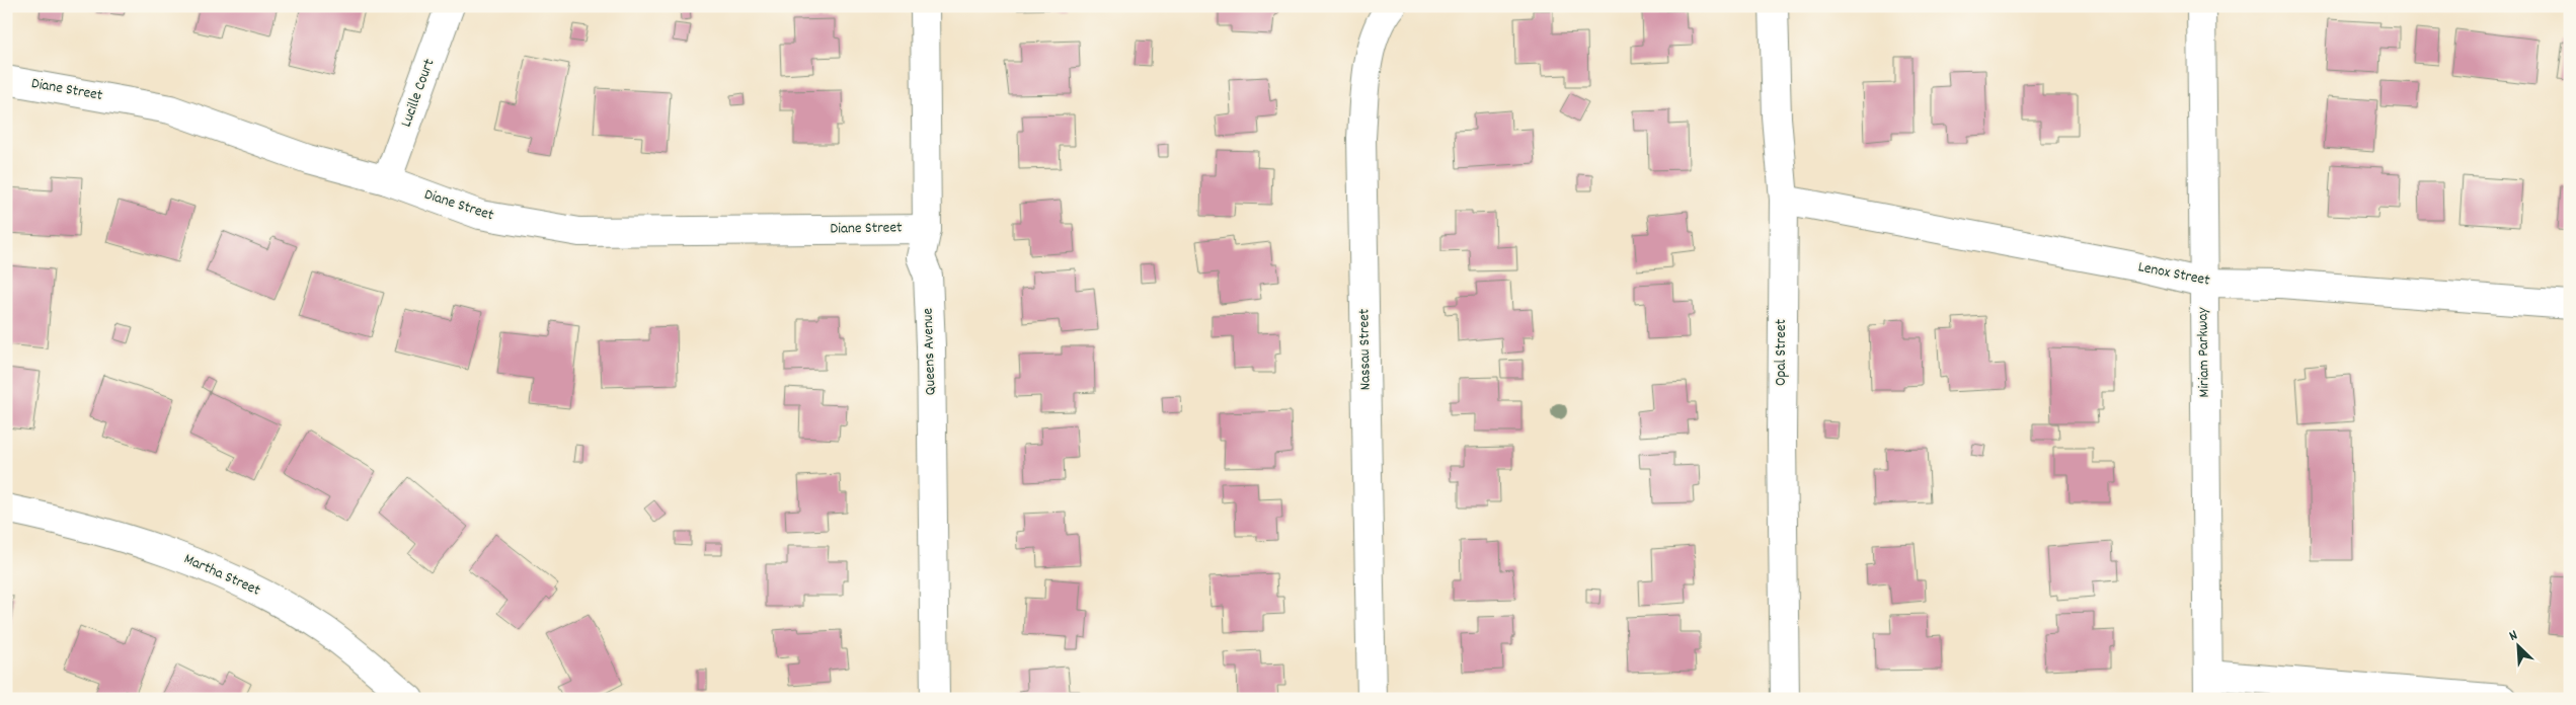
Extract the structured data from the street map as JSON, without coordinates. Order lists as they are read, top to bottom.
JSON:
{
  "streets": {
    "street": [
      "Diane Street",
      "Lucille Court",
      "Lenox Street",
      "Nassau Street",
      "Queens Avenue",
      "Opal Street",
      "Miriam Parkway",
      "Martha Street"
    ]
  },
  "crossings": [
    ["Diane Street", "Lucille Court"],
    ["Diane Street", "Queens Avenue"],
    ["Lenox Street", "Opal Street"],
    ["Lenox Street", "Miriam Parkway"]
  ],
  "north": "top left"
}
